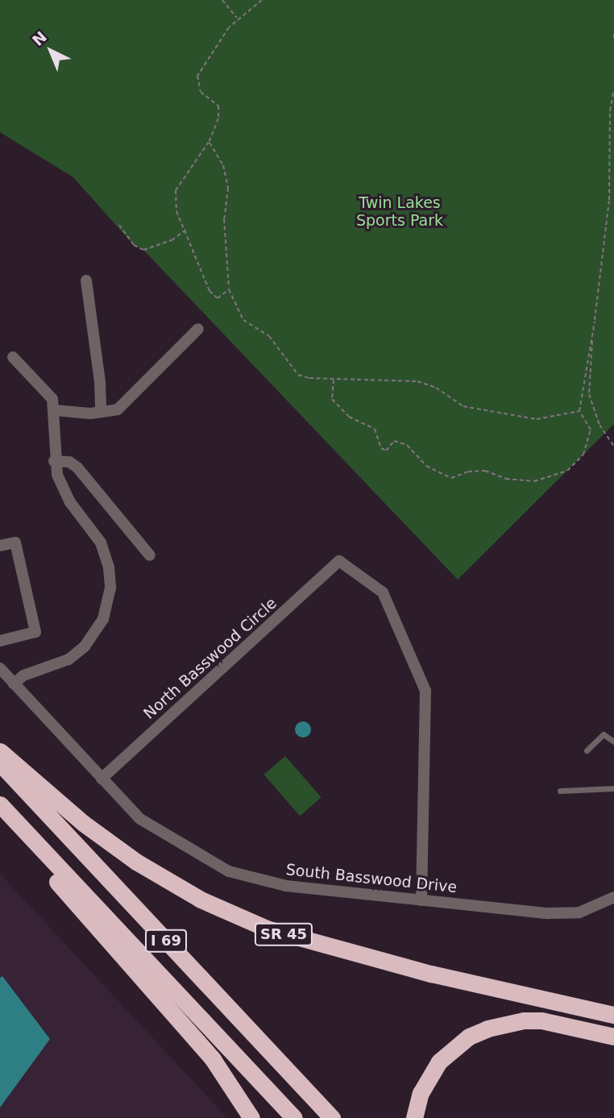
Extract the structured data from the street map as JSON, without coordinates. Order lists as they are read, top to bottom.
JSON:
{
  "streets": {
    "highway": ["SR 45", "I 69"],
    "street": ["North Basswood Circle", "South Basswood Drive"]
  },
  "crossings": [
    ["North Basswood Circle", "South Basswood Drive"]
  ],
  "parks": ["Twin Lakes Sports Park"],
  "north": "top left"
}
